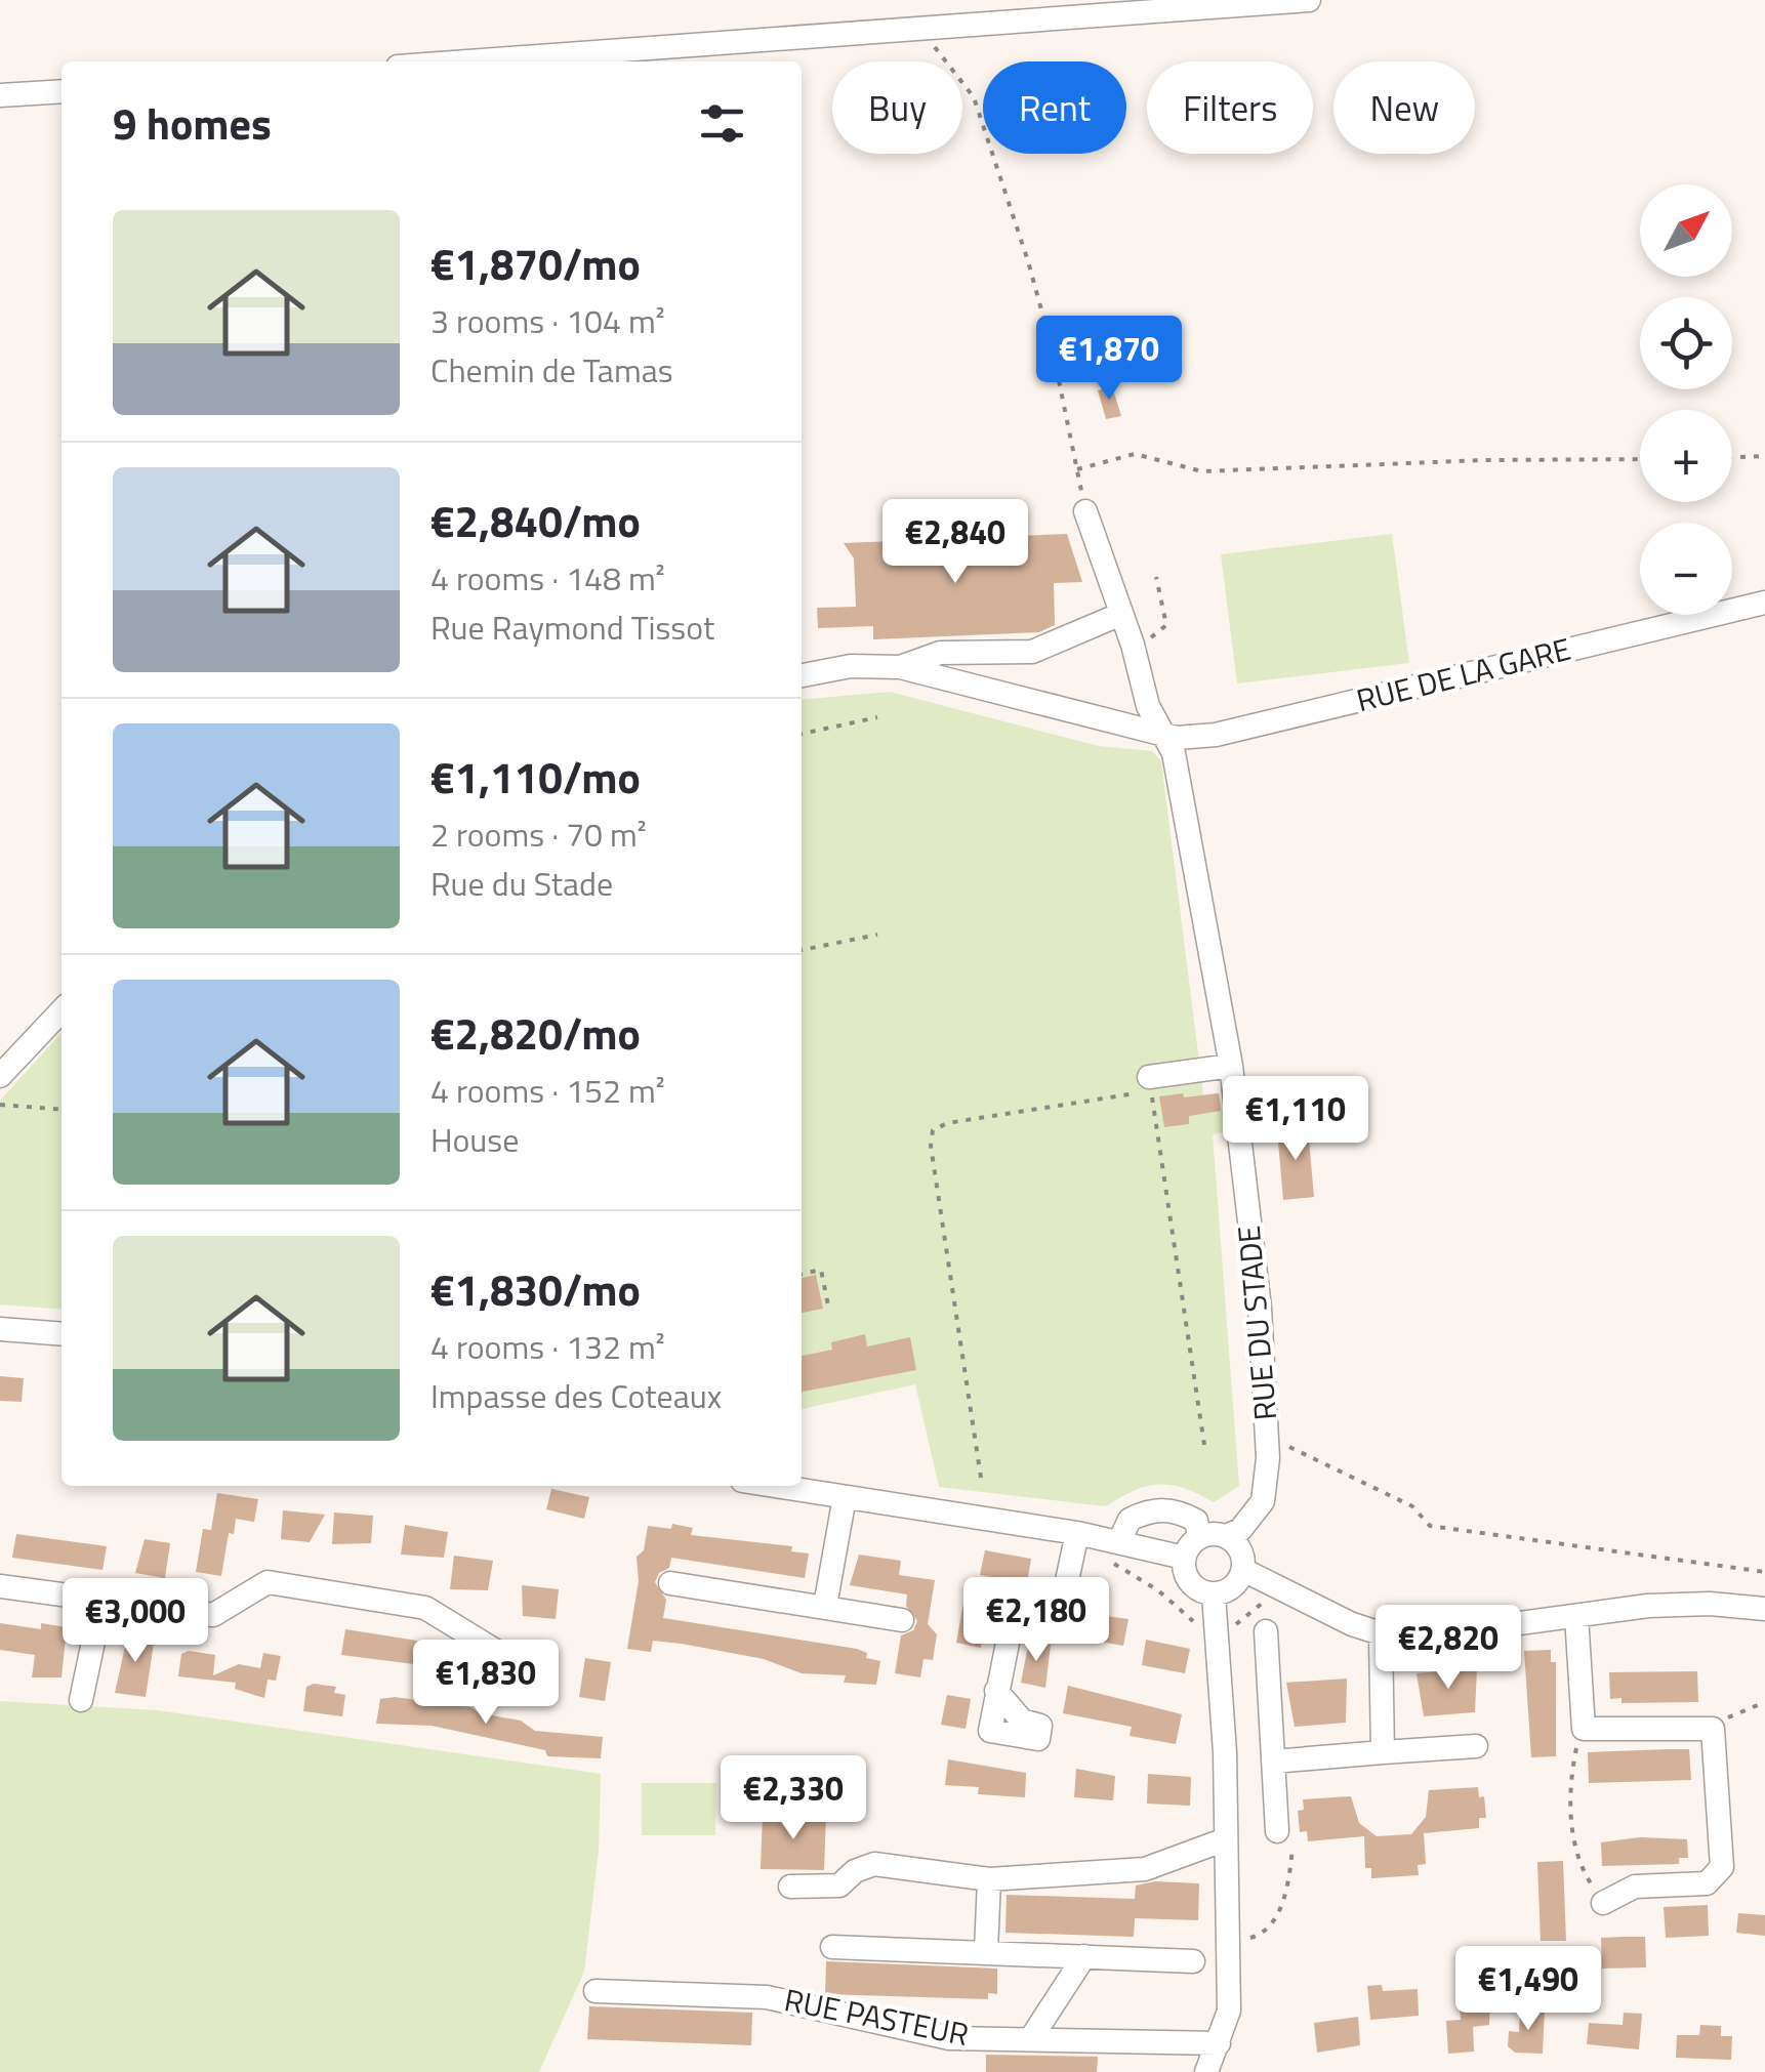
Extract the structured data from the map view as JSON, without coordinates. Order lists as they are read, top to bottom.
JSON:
{
  "streets": {
    "street": ["RUE DE LA GARE", "RUE DU STADE", "RUE PASTEUR"]
  },
  "crossings": [
    ["RUE DE LA GARE", "RUE DU STADE"]
  ],
  "north": "top right",
  "page": {
    "chip": [
      "Buy",
      "Rent",
      "Filters",
      "New"
    ],
    "heading": "9 homes",
    "map_buttons": ["+", "−"],
    "list": [
      {
        "name": "€1,870/mo",
        "note": "3 rooms · 104 m² · Chemin de Tamas"
      },
      {
        "name": "€2,840/mo",
        "note": "4 rooms · 148 m² · Rue Raymond Tissot"
      },
      {
        "name": "€1,110/mo",
        "note": "2 rooms · 70 m² · Rue du Stade"
      },
      {
        "name": "€2,820/mo",
        "note": "4 rooms · 152 m² · House"
      },
      {
        "name": "€1,830/mo",
        "note": "4 rooms · 132 m² · Impasse des Coteaux"
      }
    ],
    "price": [
      "€1,870",
      "€2,840",
      "€1,110",
      "€2,180",
      "€3,000",
      "€2,820",
      "€1,830",
      "€2,330",
      "€1,490"
    ]
  }
}
